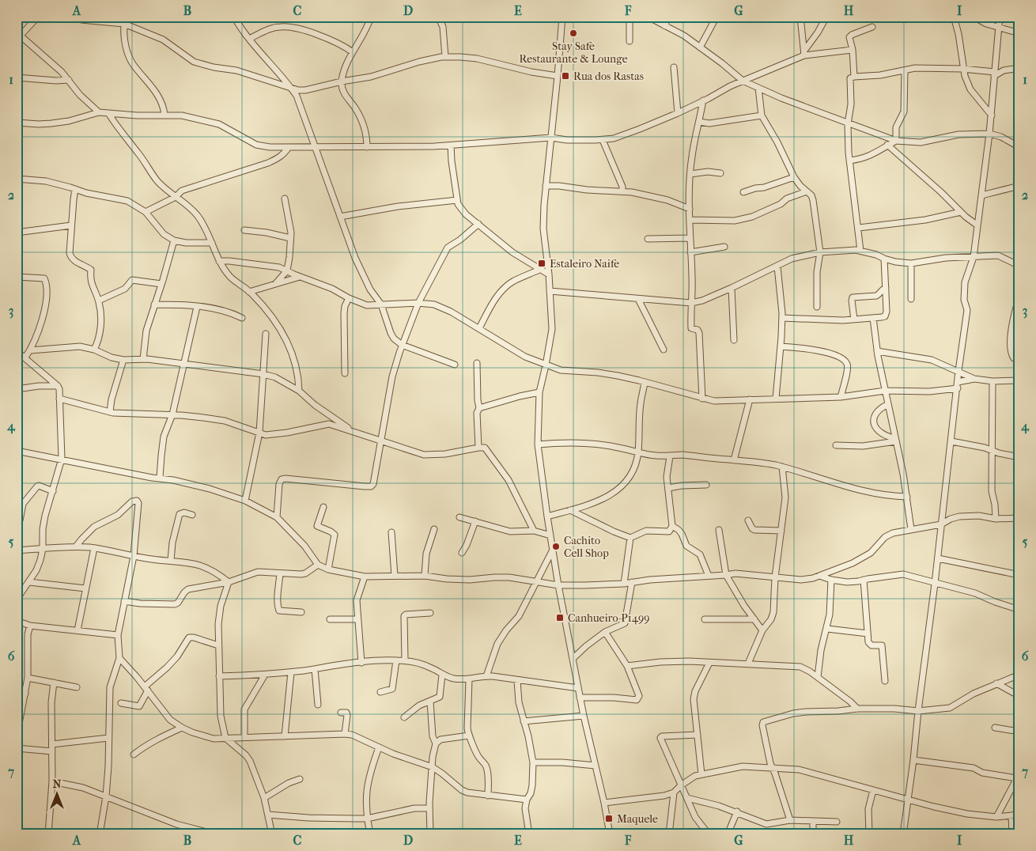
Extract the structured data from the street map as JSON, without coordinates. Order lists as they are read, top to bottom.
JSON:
{
  "places": {
    "other": ["Stay Safe Restaurante & Lounge", "Cachito Cell Shop"],
    "transit": [
      "Rua dos Rastas",
      "Estaleiro Naife",
      "Canhueiro-P1499",
      "Maquele"
    ]
  },
  "north": "top",
  "grid": {
    "columns": [
      "A",
      "B",
      "C",
      "D",
      "E",
      "F",
      "G",
      "H",
      "I"
    ],
    "rows": [
      "1",
      "2",
      "3",
      "4",
      "5",
      "6",
      "7"
    ]
  }
}
